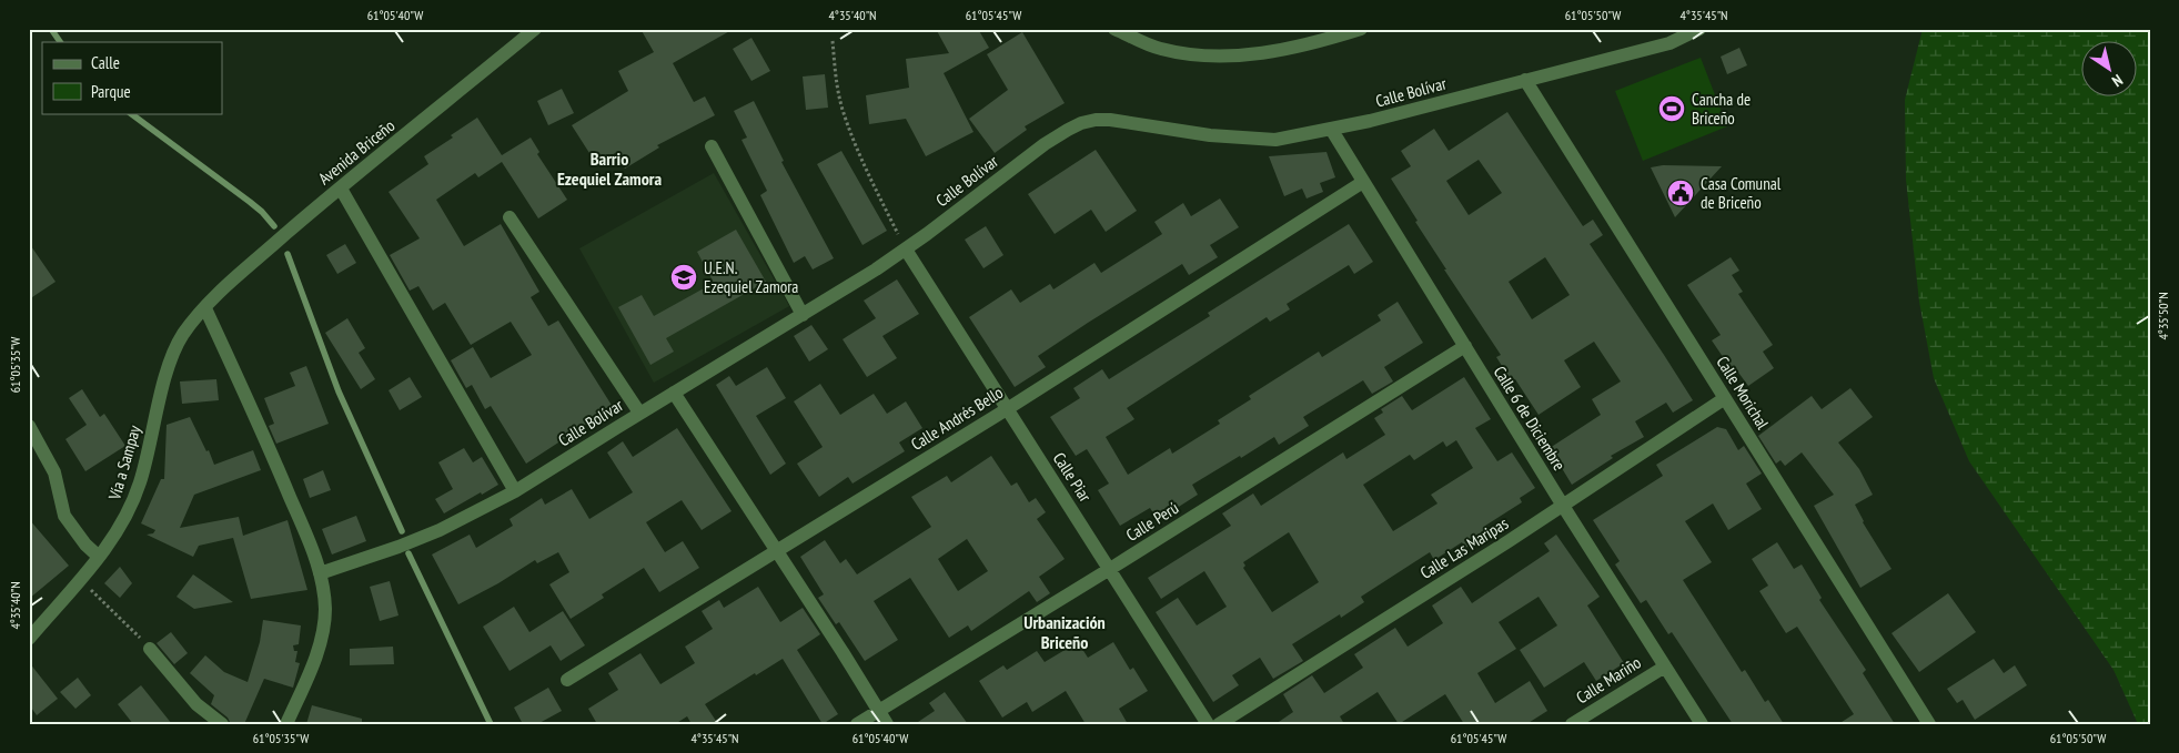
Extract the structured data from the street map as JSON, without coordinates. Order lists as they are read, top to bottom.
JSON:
{
  "streets": {
    "street": [
      "Calle Bolívar",
      "Avenida Briceño",
      "Calle Morichal",
      "Calle Andrés Bello",
      "Calle 6 de Diciembre",
      "Vía a Sampay",
      "Calle Piar",
      "Calle Perú",
      "Calle Las Maripas",
      "Calle Mariño"
    ]
  },
  "crossings": [
    ["Calle Bolívar", "Calle Morichal"],
    ["Calle Bolívar", "Calle 6 de Diciembre"],
    ["Calle Bolívar", "Calle Piar"],
    ["Avenida Briceño", "Vía a Sampay"],
    ["Calle Morichal", "Calle Las Maripas"],
    ["Calle Andrés Bello", "Calle 6 de Diciembre"],
    ["Calle Andrés Bello", "Calle Piar"],
    ["Calle 6 de Diciembre", "Calle Perú"],
    ["Calle 6 de Diciembre", "Calle Las Maripas"],
    ["Calle 6 de Diciembre", "Calle Mariño"],
    ["Calle Piar", "Calle Perú"]
  ],
  "districts": ["Barrio Ezequiel Zamora", "Urbanización Briceño"],
  "places": {
    "sports": ["Cancha de Briceño"],
    "public building": ["Casa Comunal de Briceño"],
    "school or university": ["U.E.N. Ezequiel Zamora"]
  },
  "legend": ["Calle", "Parque"],
  "north": "bottom right",
  "coordinates": [
    "61°05'40\"W",
    "4°35'40\"N",
    "61°05'45\"W",
    "61°05'50\"W",
    "4°35'45\"N",
    "4°35'50\"N",
    "61°05'35\"W"
  ]
}
